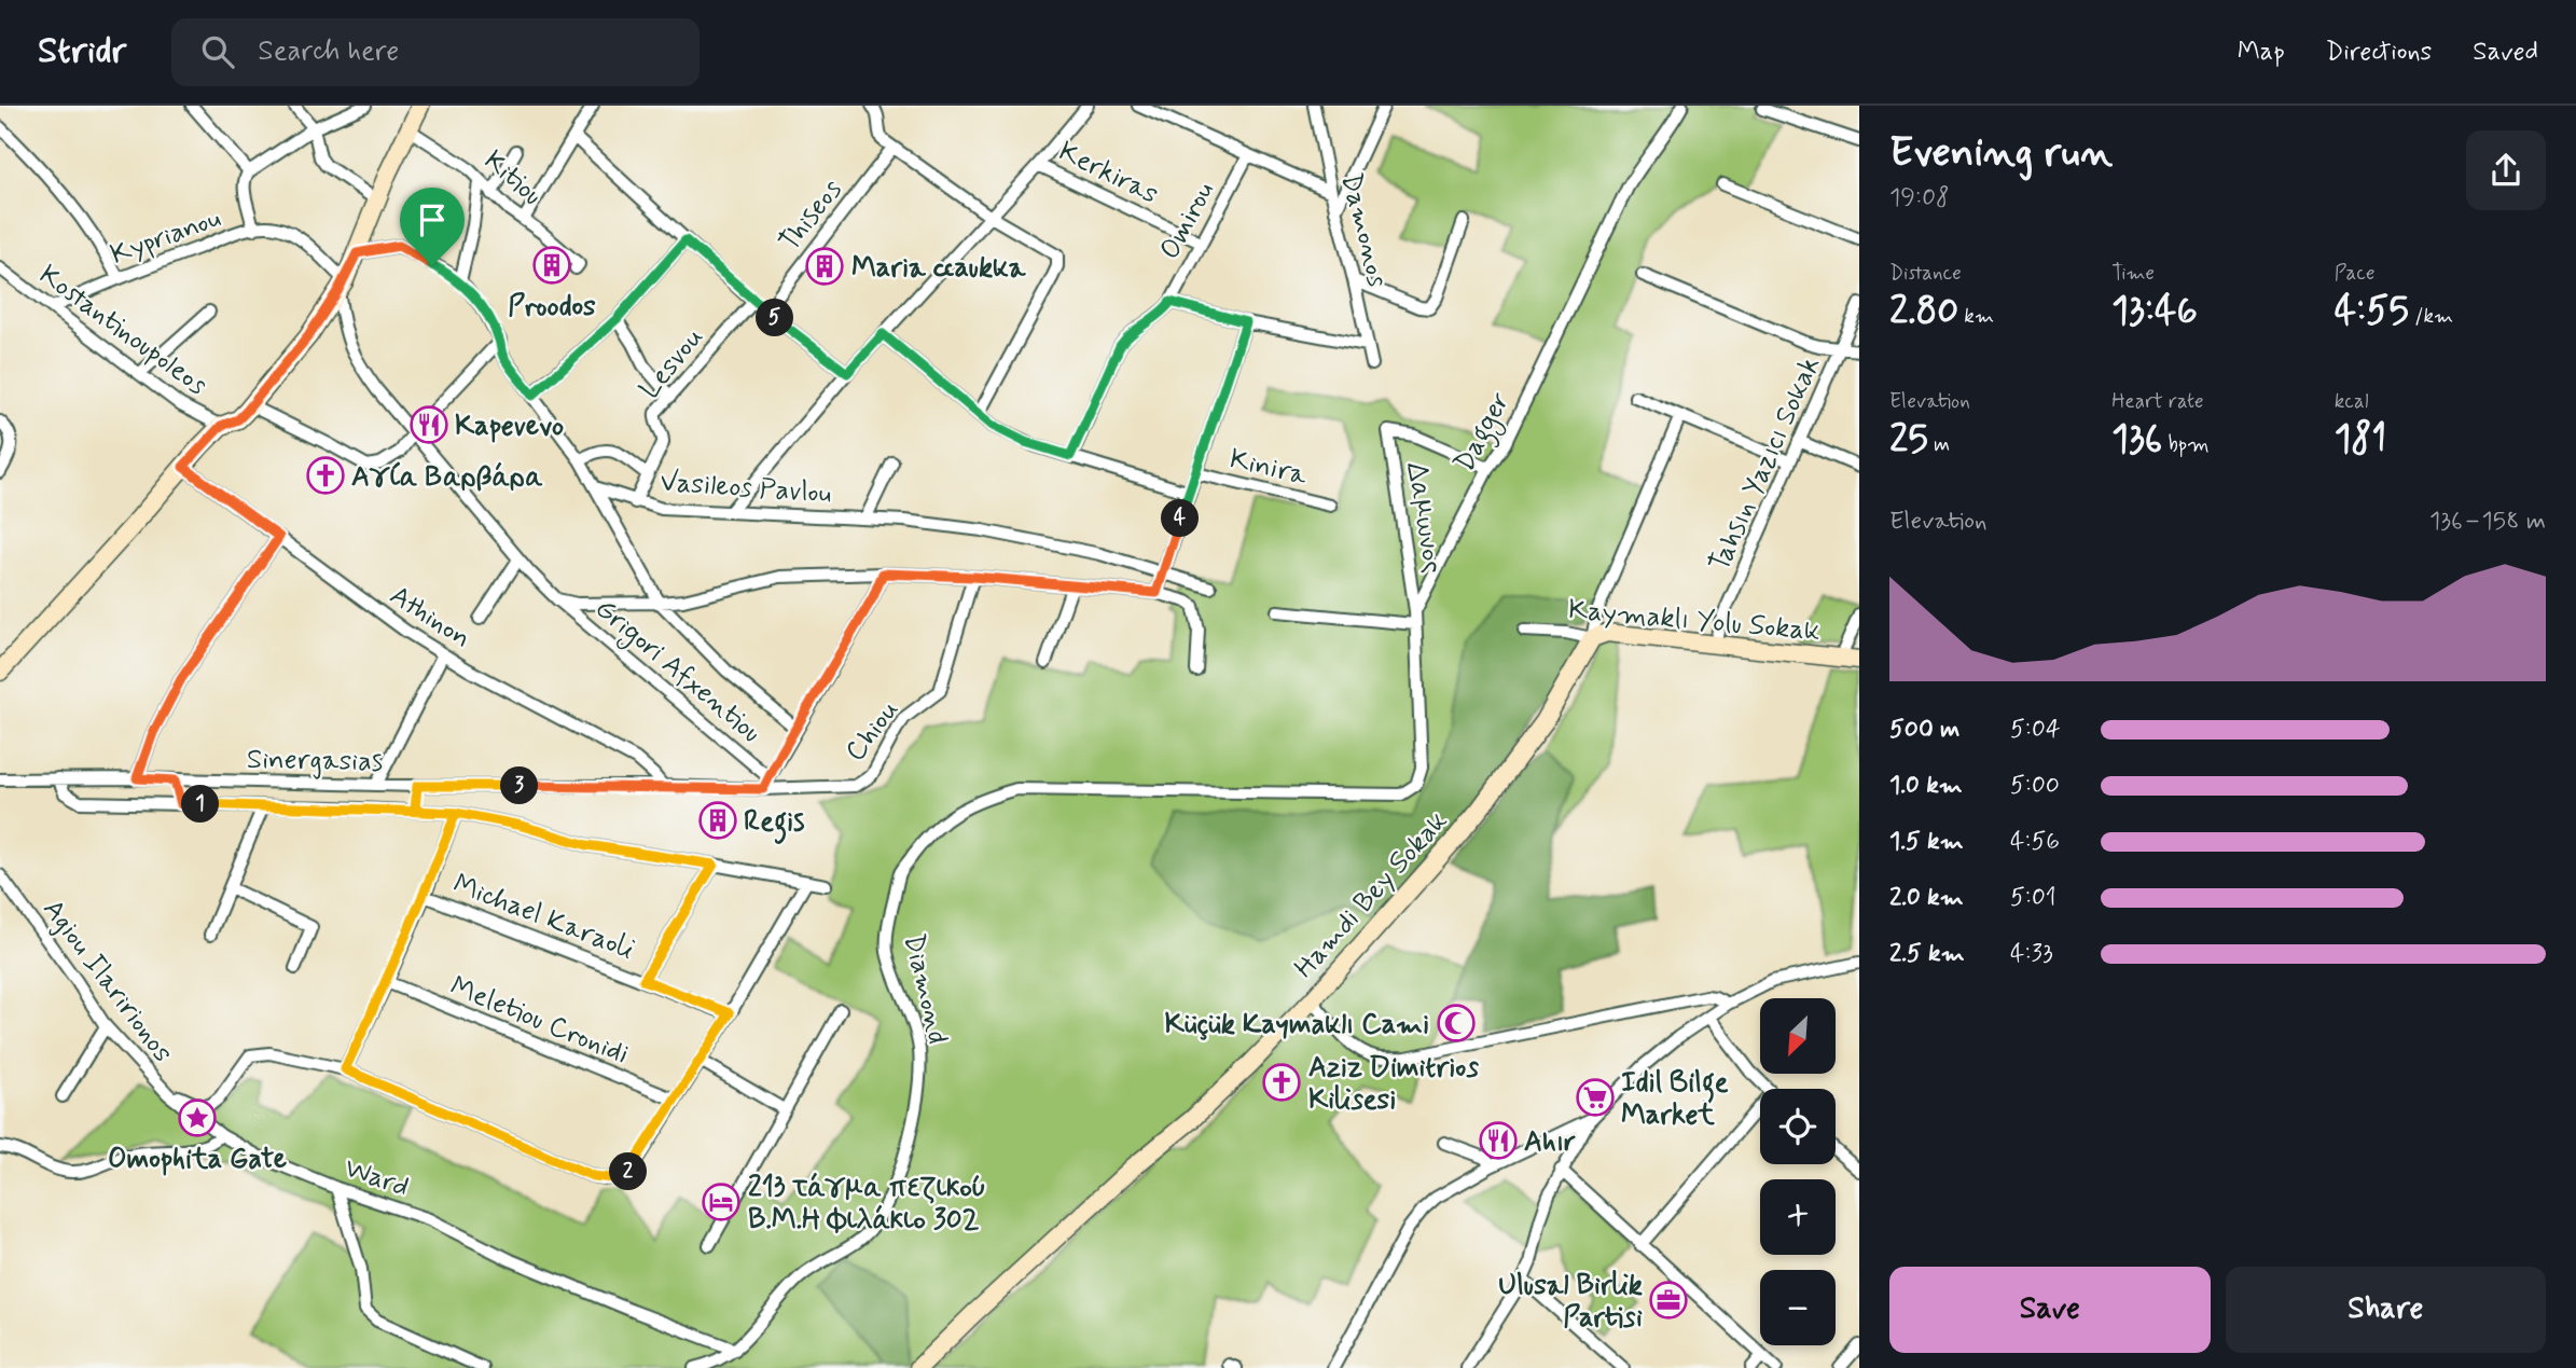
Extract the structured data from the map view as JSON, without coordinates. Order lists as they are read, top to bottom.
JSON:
{
  "streets": {
    "street": [
      "Kerkiras",
      "Kitiou",
      "Thiseos",
      "Omirou",
      "Damonos",
      "Kyprianou",
      "Kostantinoupoleos",
      "Lesvou",
      "Dagger",
      "Tahsın Yazıcı Sokak",
      "Kinira",
      "Vasileos Pavlou",
      "Δαμωνος",
      "Athinon",
      "Kaymaklı Yolu Sokak",
      "Grigori Afxentiou",
      "Chiou",
      "Sinergasias",
      "Hamdi Bey Sokak",
      "Michael Karaoli",
      "Agiou Ilaririonos",
      "Diamond",
      "Meletiou Cronidi",
      "Ward"
    ]
  },
  "crossings": [
    ["Kerkiras", "Omirou"],
    ["Kyprianou", "Kostantinoupoleos"],
    ["Lesvou", "Vasileos Pavlou"],
    ["Dagger", "Δαμωνος"],
    ["Dagger", "Diamond"],
    ["Tahsın Yazıcı Sokak", "Kaymaklı Yolu Sokak"],
    ["Athinon", "Sinergasias"],
    ["Kaymaklı Yolu Sokak", "Hamdi Bey Sokak"],
    ["Grigori Afxentiou", "Chiou"],
    ["Grigori Afxentiou", "Sinergasias"],
    ["Chiou", "Sinergasias"],
    ["Agiou Ilaririonos", "Ward"],
    ["Diamond", "Ward"]
  ],
  "places": {
    "building": ["Proodos", "Maria ccaukka", "Regis"],
    "restaurant": ["Kapevevo", "Ahır"],
    "church": ["Αγία Βαρβάρα", "Aziz Dimitrios Kilisesi"],
    "mosque": ["Küçük Kaymaklı Cami"],
    "supermarket": ["Idil Bilge Market"],
    "place": ["Omophita Gate"],
    "hotel": ["213 τάγμα πεζικού B.M.H Φιλάκιο 302"],
    "office": ["Ulusal Birlik Partisi"]
  },
  "north": "bottom left",
  "page": {
    "header": "Stridr",
    "search": "Search here",
    "nav": ["Map", "Directions", "Saved"],
    "heading": ["Evening run", "19:08"],
    "stats": [
      ["Distance", "2.80 km"],
      ["Time", "13:46"],
      ["Pace", "4:55 /km"],
      ["Elevation", "25 m"],
      ["Heart rate", "136 bpm"],
      ["kcal", "181"]
    ],
    "pins": [
      "5",
      "4",
      "3",
      "1",
      "2"
    ],
    "chart": ["Elevation", "136–158 m"],
    "list": [
      {
        "name": "500 m",
        "note": "5:04"
      },
      {
        "name": "1.0 km",
        "note": "5:00"
      },
      {
        "name": "1.5 km",
        "note": "4:56"
      },
      {
        "name": "2.0 km",
        "note": "5:01"
      },
      {
        "name": "2.5 km",
        "note": "4:33"
      }
    ],
    "map_buttons": ["+", "−"],
    "buttons": ["Save", "Share"]
  }
}
